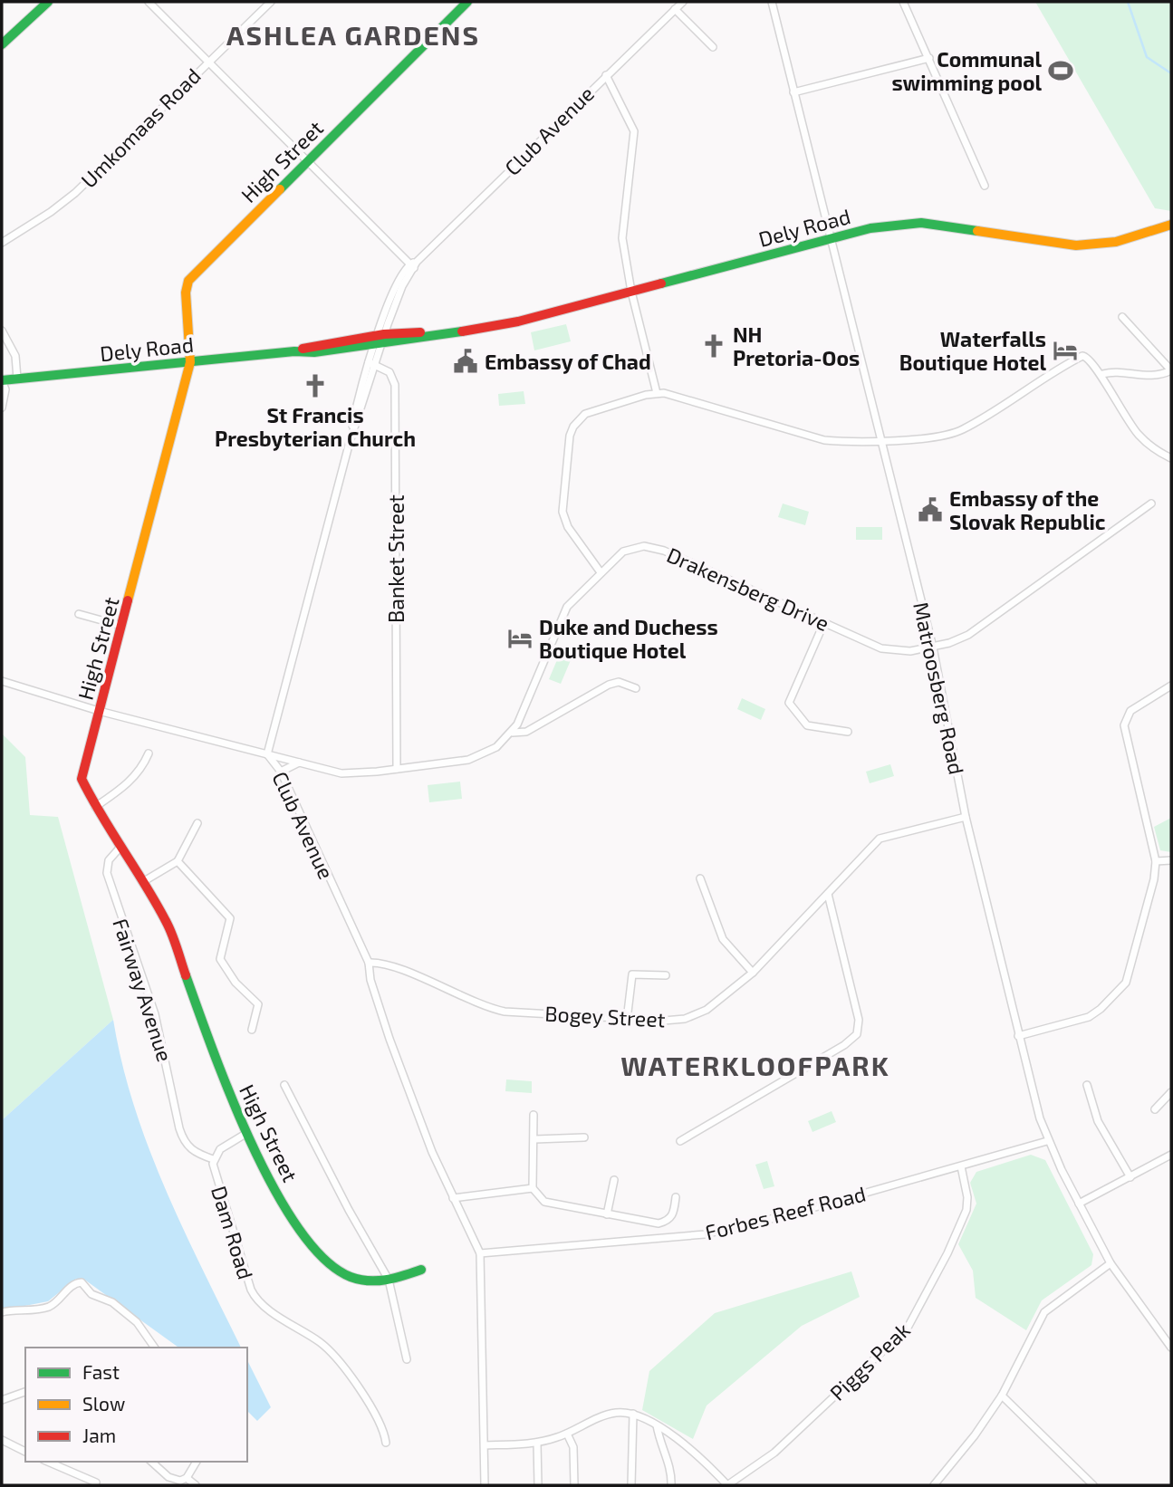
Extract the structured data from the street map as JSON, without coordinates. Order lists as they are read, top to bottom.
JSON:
{
  "streets": {
    "street": [
      "Umkomaas Road",
      "Club Avenue",
      "High Street",
      "Dely Road",
      "Banket Street",
      "Drakensberg Drive",
      "Matroosberg Road",
      "Fairway Avenue",
      "Bogey Street",
      "Forbes Reef Road",
      "Dam Road",
      "Piggs Peak"
    ]
  },
  "crossings": [
    ["Club Avenue", "Dely Road"],
    ["Club Avenue", "Banket Street"],
    ["Club Avenue", "Drakensberg Drive"],
    ["Club Avenue", "Bogey Street"],
    ["Club Avenue", "Forbes Reef Road"],
    ["High Street", "Dely Road"],
    ["High Street", "Drakensberg Drive"],
    ["High Street", "Fairway Avenue"],
    ["High Street", "Dam Road"],
    ["Dely Road", "Matroosberg Road"],
    ["Banket Street", "Drakensberg Drive"],
    ["Drakensberg Drive", "Matroosberg Road"],
    ["Matroosberg Road", "Bogey Street"],
    ["Matroosberg Road", "Forbes Reef Road"],
    ["Fairway Avenue", "Dam Road"],
    ["Forbes Reef Road", "Piggs Peak"]
  ],
  "districts": ["ASHLEA GARDENS", "WATERKLOOFPARK"],
  "places": {
    "sports": ["Communal swimming pool"],
    "church": ["NH Pretoria-Oos", "St Francis Presbyterian Church"],
    "hotel": ["Waterfalls Boutique Hotel", "Duke and Duchess Boutique Hotel"],
    "public building": ["Embassy of Chad", "Embassy of the Slovak Republic"]
  },
  "legend": ["Fast", "Slow", "Jam"]
}
